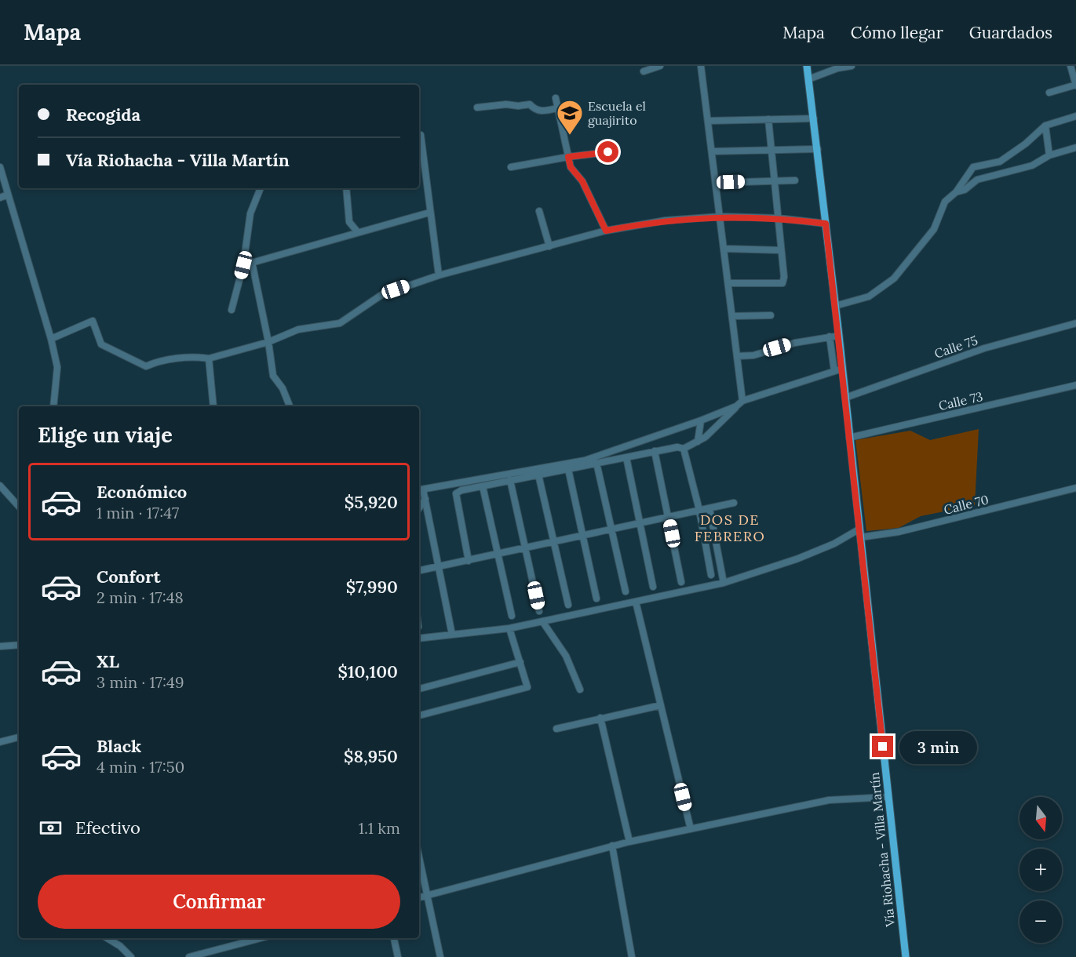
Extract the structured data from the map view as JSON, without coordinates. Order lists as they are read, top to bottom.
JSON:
{
  "streets": {
    "main road": ["Vía Riohacha - Villa Martín"],
    "street": ["Calle 75", "Calle 73", "Calle 70"]
  },
  "crossings": [
    ["Calle 75", "Vía Riohacha - Villa Martín"],
    ["Calle 73", "Vía Riohacha - Villa Martín"],
    ["Calle 70", "Vía Riohacha - Villa Martín"]
  ],
  "districts": ["DOS DE FEBRERO"],
  "places": {
    "school or university": ["Escuela el guajirito"]
  },
  "north": "bottom",
  "page": {
    "header": "Mapa",
    "nav": ["Mapa", "Cómo llegar", "Guardados"],
    "banner": ["Recogida", "Vía Riohacha - Villa Martín"],
    "heading": "Elige un viaje",
    "list": [
      {
        "name": "Económico",
        "note": "1 min · 17:47",
        "value": "$5,920"
      },
      {
        "name": "Confort",
        "note": "2 min · 17:48",
        "value": "$7,990"
      },
      {
        "name": "XL",
        "note": "3 min · 17:49",
        "value": "$10,100"
      },
      {
        "name": "Black",
        "note": "4 min · 17:50",
        "value": "$8,950"
      }
    ],
    "bubble": "3 min",
    "map_buttons": ["+", "−"],
    "pay": ["Efectivo", "1.1 km"],
    "buttons": "Confirmar"
  }
}
